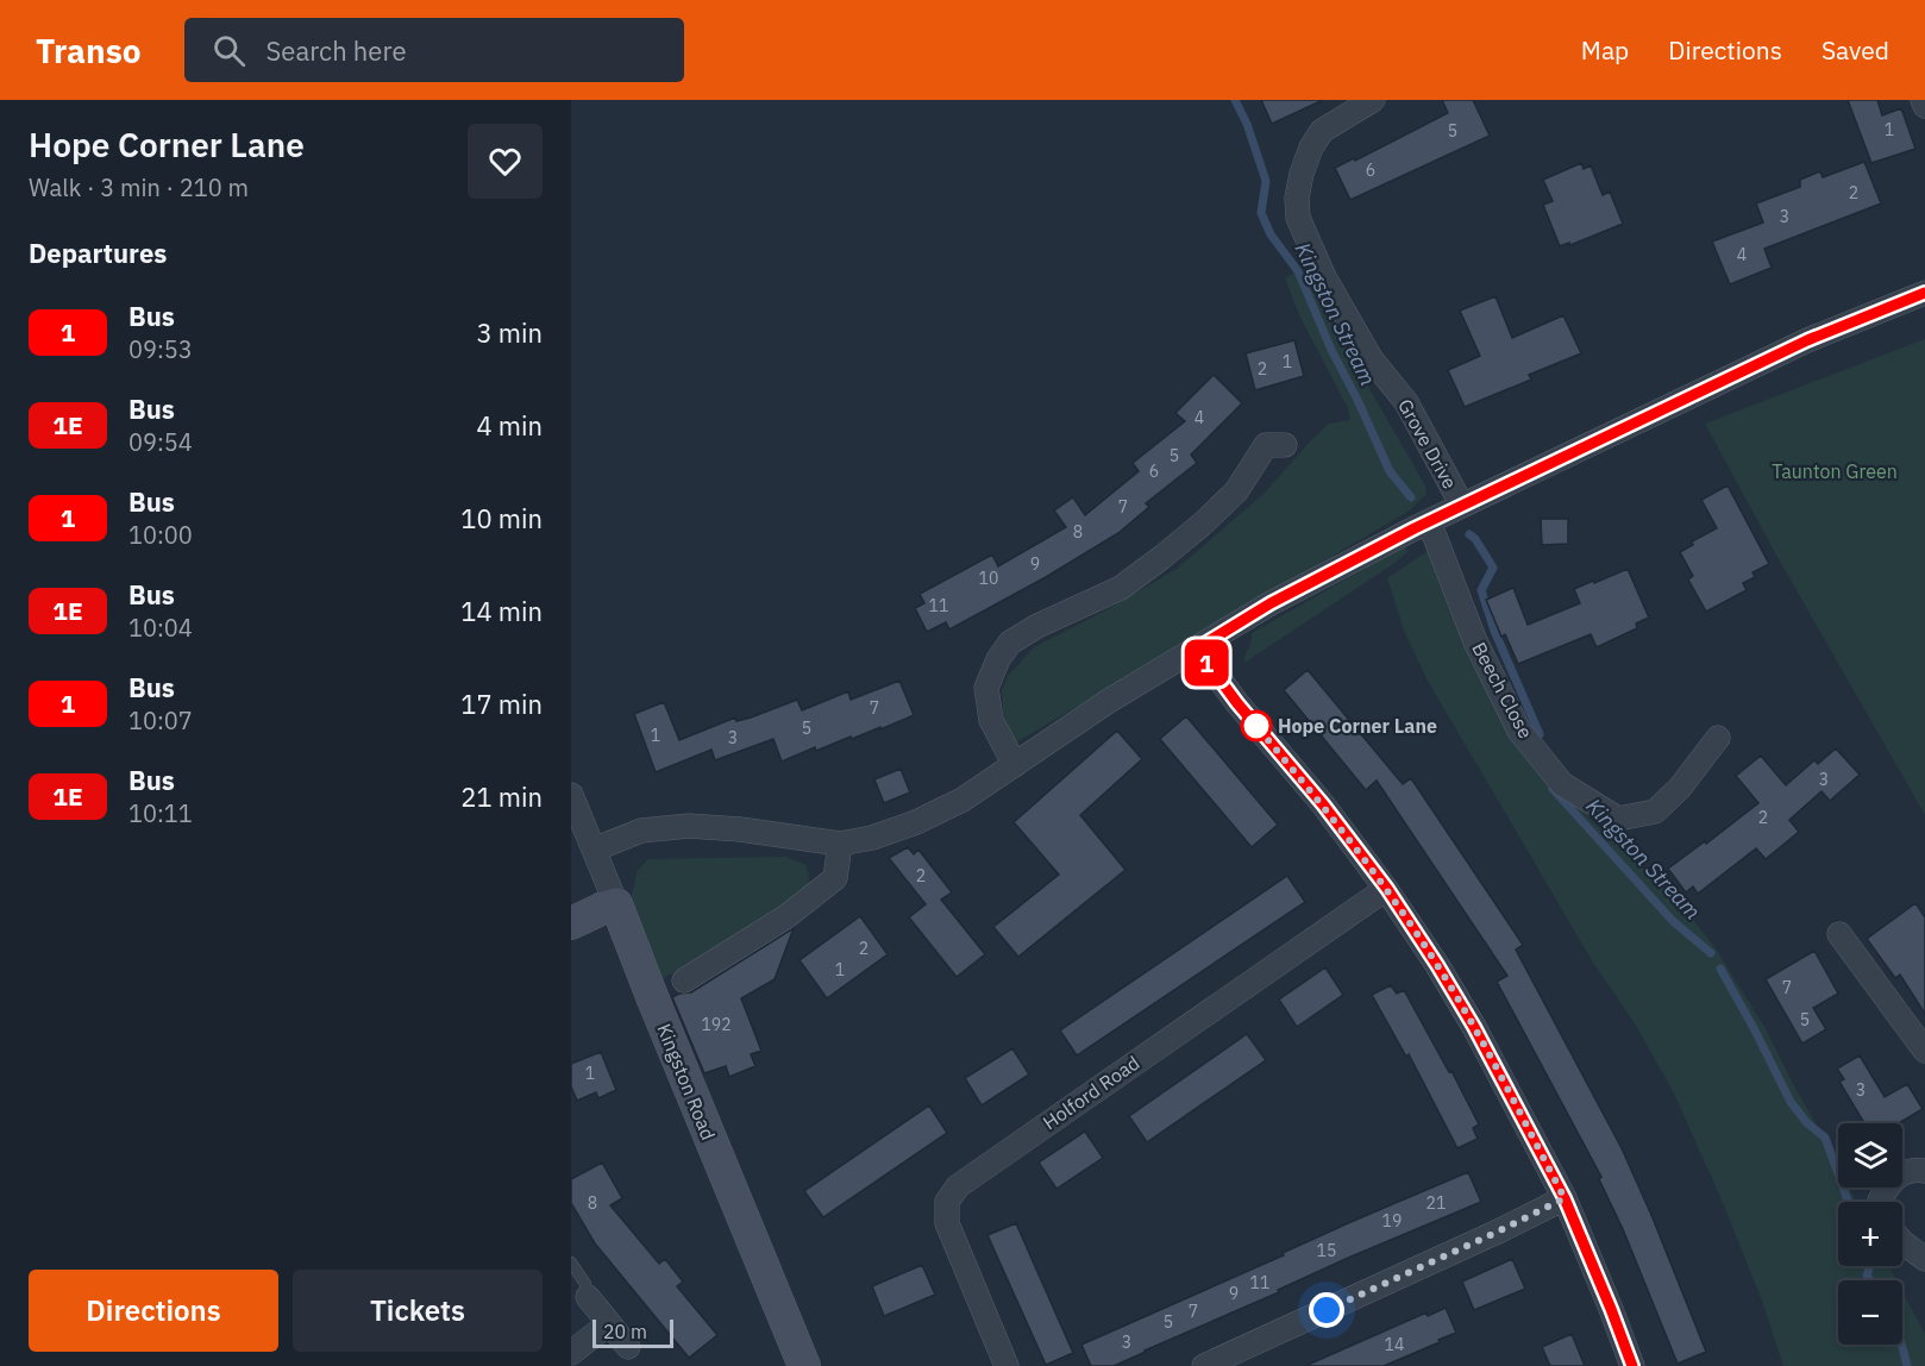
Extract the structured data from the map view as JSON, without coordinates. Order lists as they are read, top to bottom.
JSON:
{
  "streets": {
    "street": [
      "Grove Drive",
      "Beech Close",
      "Kingston Road",
      "Holford Road"
    ]
  },
  "water": ["Kingston Stream"],
  "parks": ["Taunton Green"],
  "places": ["Hope Corner Lane"],
  "lines": ["bus line 1"],
  "house_numbers": [
    "1",
    "5",
    "6",
    "2",
    "3",
    "4",
    "1",
    "2",
    "4",
    "5",
    "6",
    "7",
    "8",
    "9",
    "10",
    "11",
    "7",
    "5",
    "1",
    "3",
    "3",
    "2",
    "2",
    "2",
    "1",
    "7",
    "5",
    "192",
    "1",
    "3",
    "8",
    "21",
    "19",
    "15",
    "11",
    "9",
    "7",
    "5",
    "3",
    "14"
  ],
  "scale_bar": "20 m",
  "page": {
    "header": "Transo",
    "search": "Search here",
    "nav": ["Map", "Directions", "Saved"],
    "heading": [
      ["Hope Corner Lane", "Walk · 3 min · 210 m"],
      "Departures"
    ],
    "on_map": "1",
    "list": [
      {
        "mark": "1",
        "name": "Bus",
        "note": "09:53",
        "value": "3 min"
      },
      {
        "mark": "1E",
        "name": "Bus",
        "note": "09:54",
        "value": "4 min"
      },
      {
        "mark": "1",
        "name": "Bus",
        "note": "10:00",
        "value": "10 min"
      },
      {
        "mark": "1E",
        "name": "Bus",
        "note": "10:04",
        "value": "14 min"
      },
      {
        "mark": "1",
        "name": "Bus",
        "note": "10:07",
        "value": "17 min"
      },
      {
        "mark": "1E",
        "name": "Bus",
        "note": "10:11",
        "value": "21 min"
      }
    ],
    "map_buttons": ["+", "−"],
    "buttons": ["Directions", "Tickets"],
    "scale": "20 m"
  }
}
